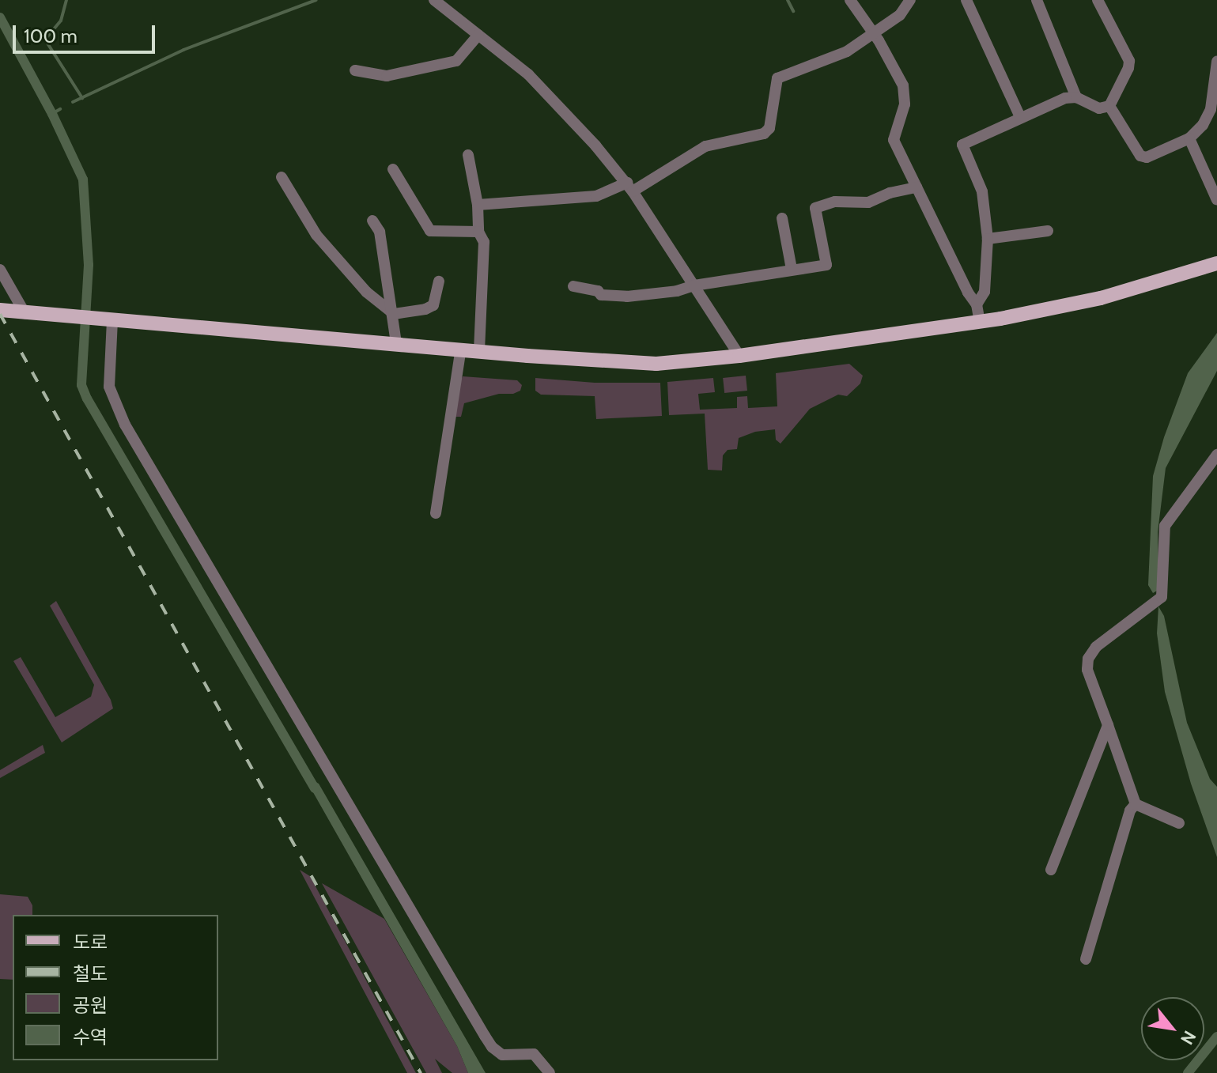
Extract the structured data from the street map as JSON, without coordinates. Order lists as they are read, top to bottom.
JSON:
{
  "legend": [
    "도로",
    "철도",
    "공원",
    "수역"
  ],
  "scale_bar": "100 m",
  "north": "bottom right"
}
